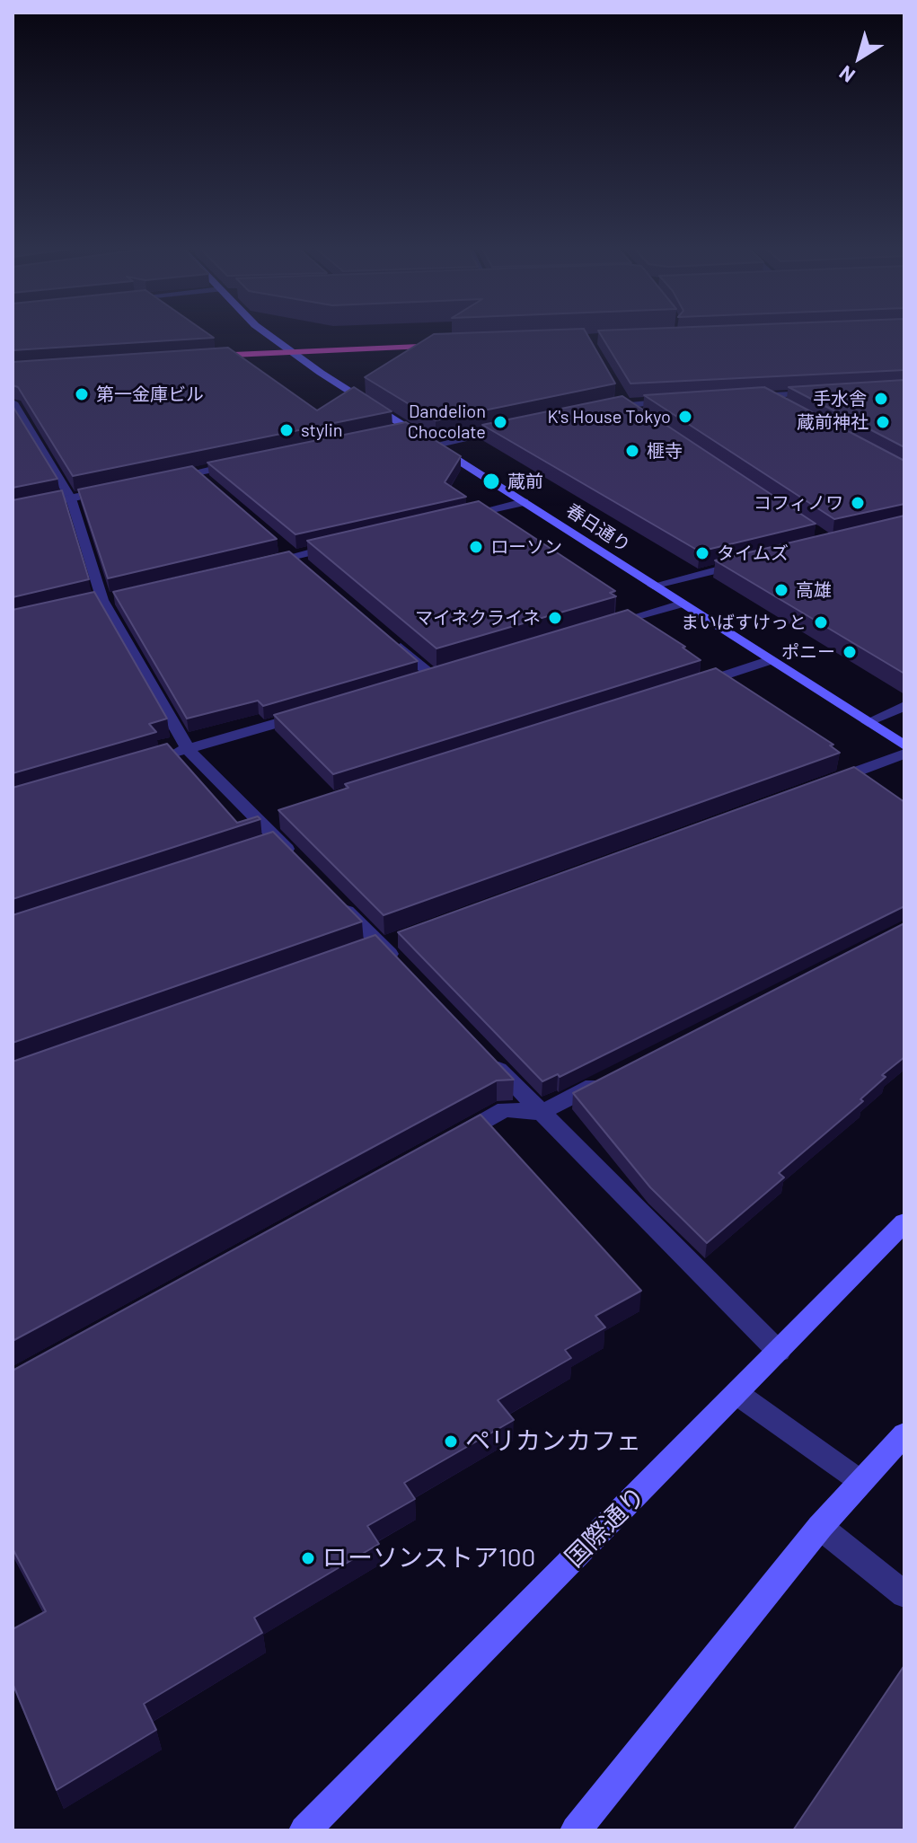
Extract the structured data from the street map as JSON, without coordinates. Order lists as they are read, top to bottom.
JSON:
{
  "streets": {
    "main road": ["春日通り", "国際通り"]
  },
  "places": [
    "第一金庫ビル",
    "手水舎",
    "K's House Tokyo",
    "Dandelion Chocolate",
    "蔵前神社",
    "stylin",
    "榧寺",
    "蔵前",
    "コフィノワ",
    "ローソン",
    "タイムズ",
    "高雄",
    "マイネクライネ",
    "まいばすけっと",
    "ポニー",
    "ペリカンカフェ",
    "ローソンストア100"
  ],
  "north": "bottom left"
}
